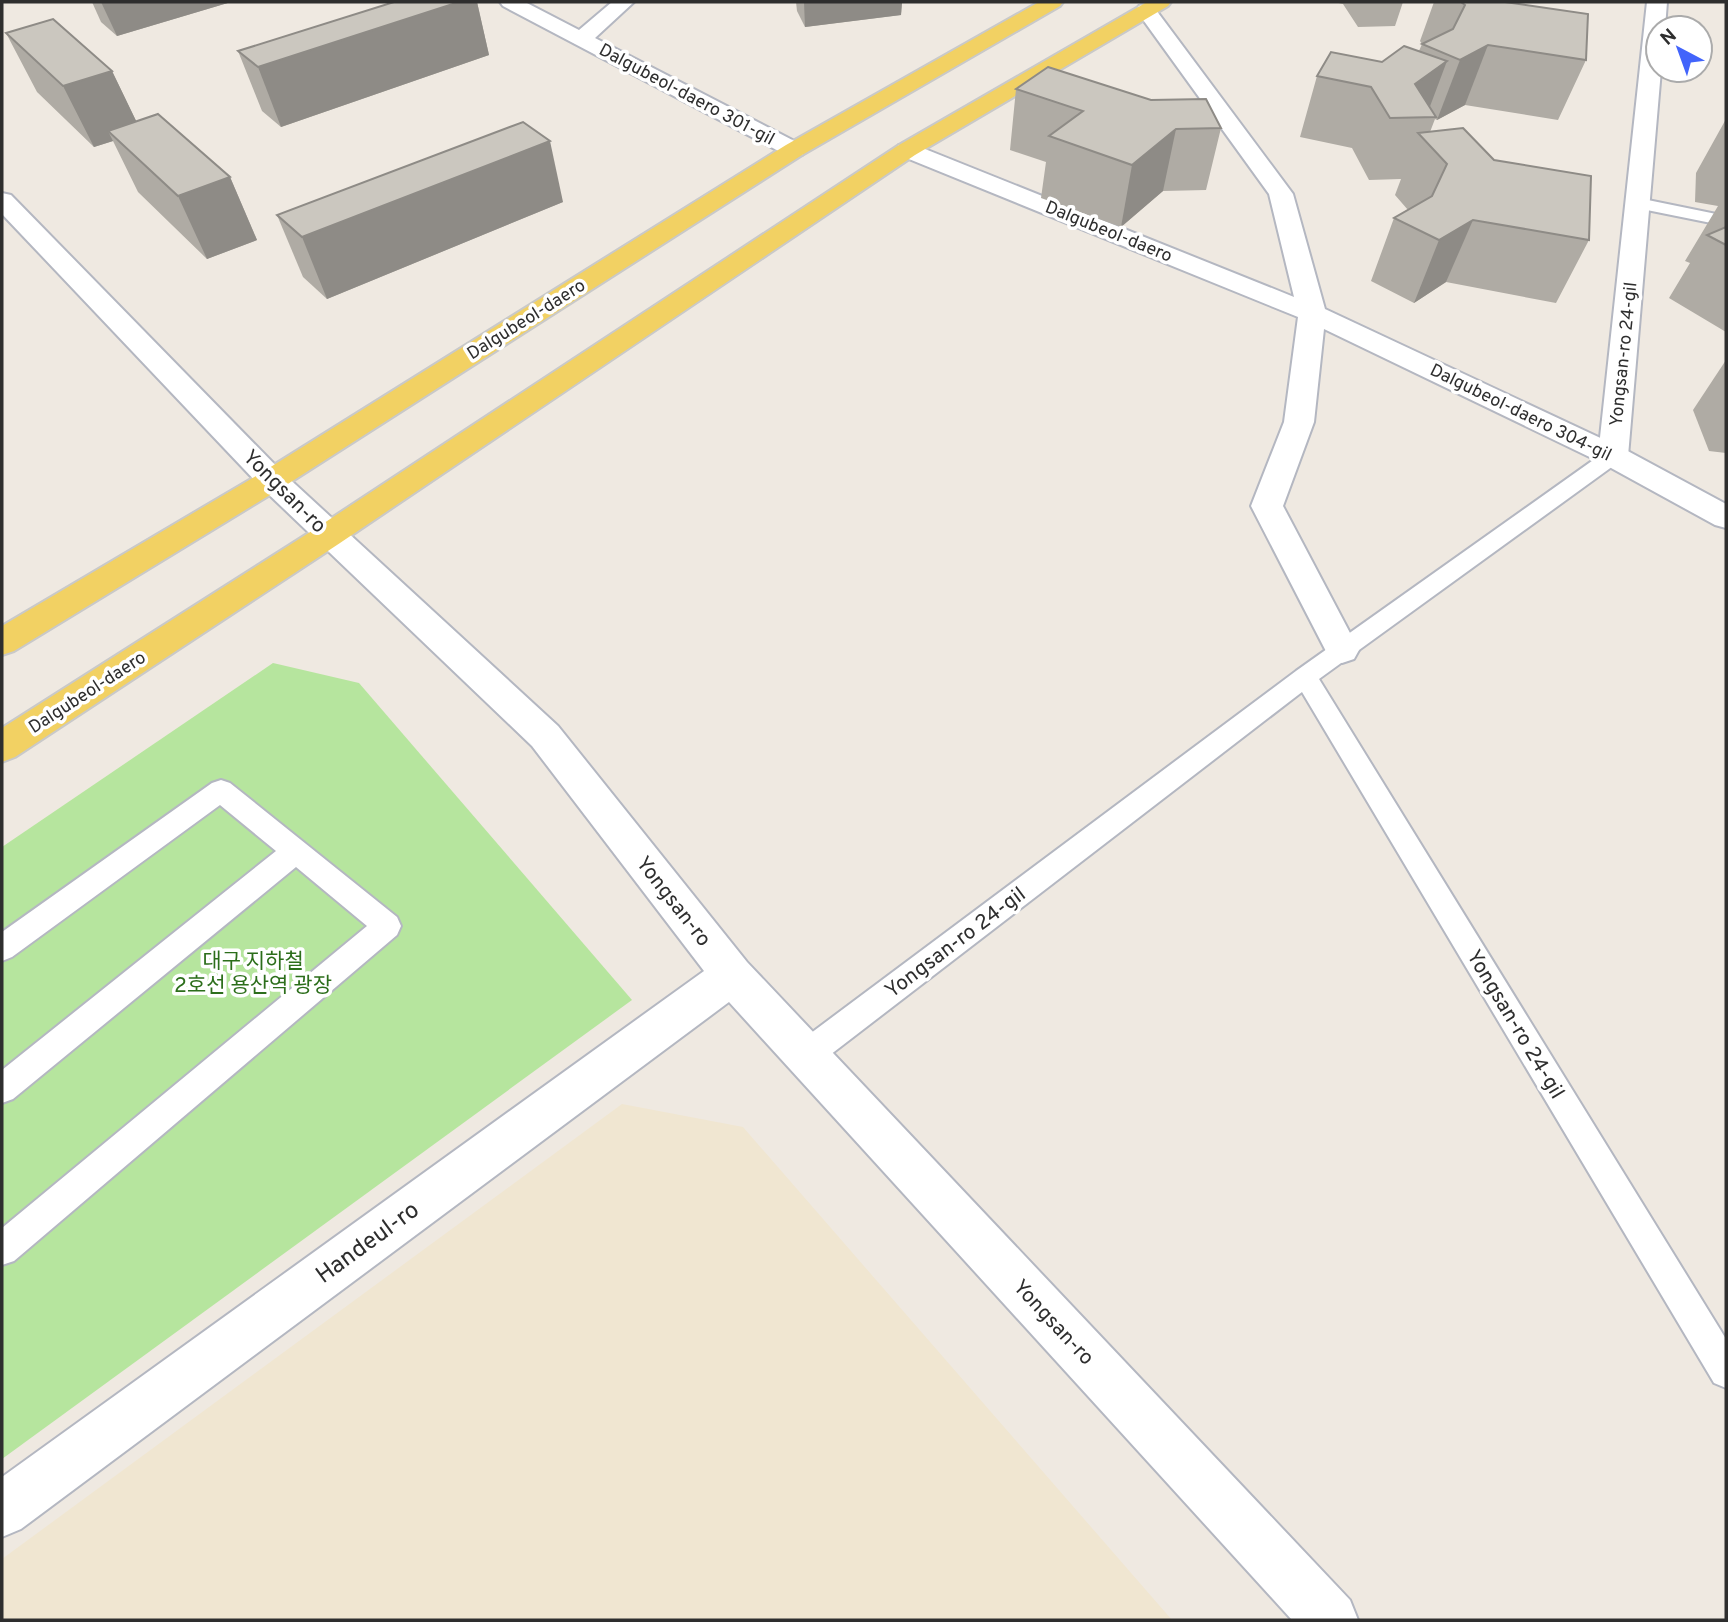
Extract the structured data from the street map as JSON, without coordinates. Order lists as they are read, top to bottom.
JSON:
{
  "streets": {
    "main road": ["Dalgubeol-daero"],
    "street": [
      "Dalgubeol-daero 301-gil",
      "Yongsan-ro 24-gil",
      "Dalgubeol-daero 304-gil",
      "Yongsan-ro",
      "Handeul-ro"
    ]
  },
  "crossings": [
    ["Dalgubeol-daero 301-gil", "Dalgubeol-daero"],
    ["Dalgubeol-daero", "Dalgubeol-daero 304-gil"],
    ["Dalgubeol-daero", "Yongsan-ro"],
    ["Yongsan-ro 24-gil", "Dalgubeol-daero 304-gil"],
    ["Yongsan-ro 24-gil", "Yongsan-ro"],
    ["Yongsan-ro", "Handeul-ro"]
  ],
  "parks": ["대구 지하철 2호선 용산역 광장"],
  "north": "top left"
}
